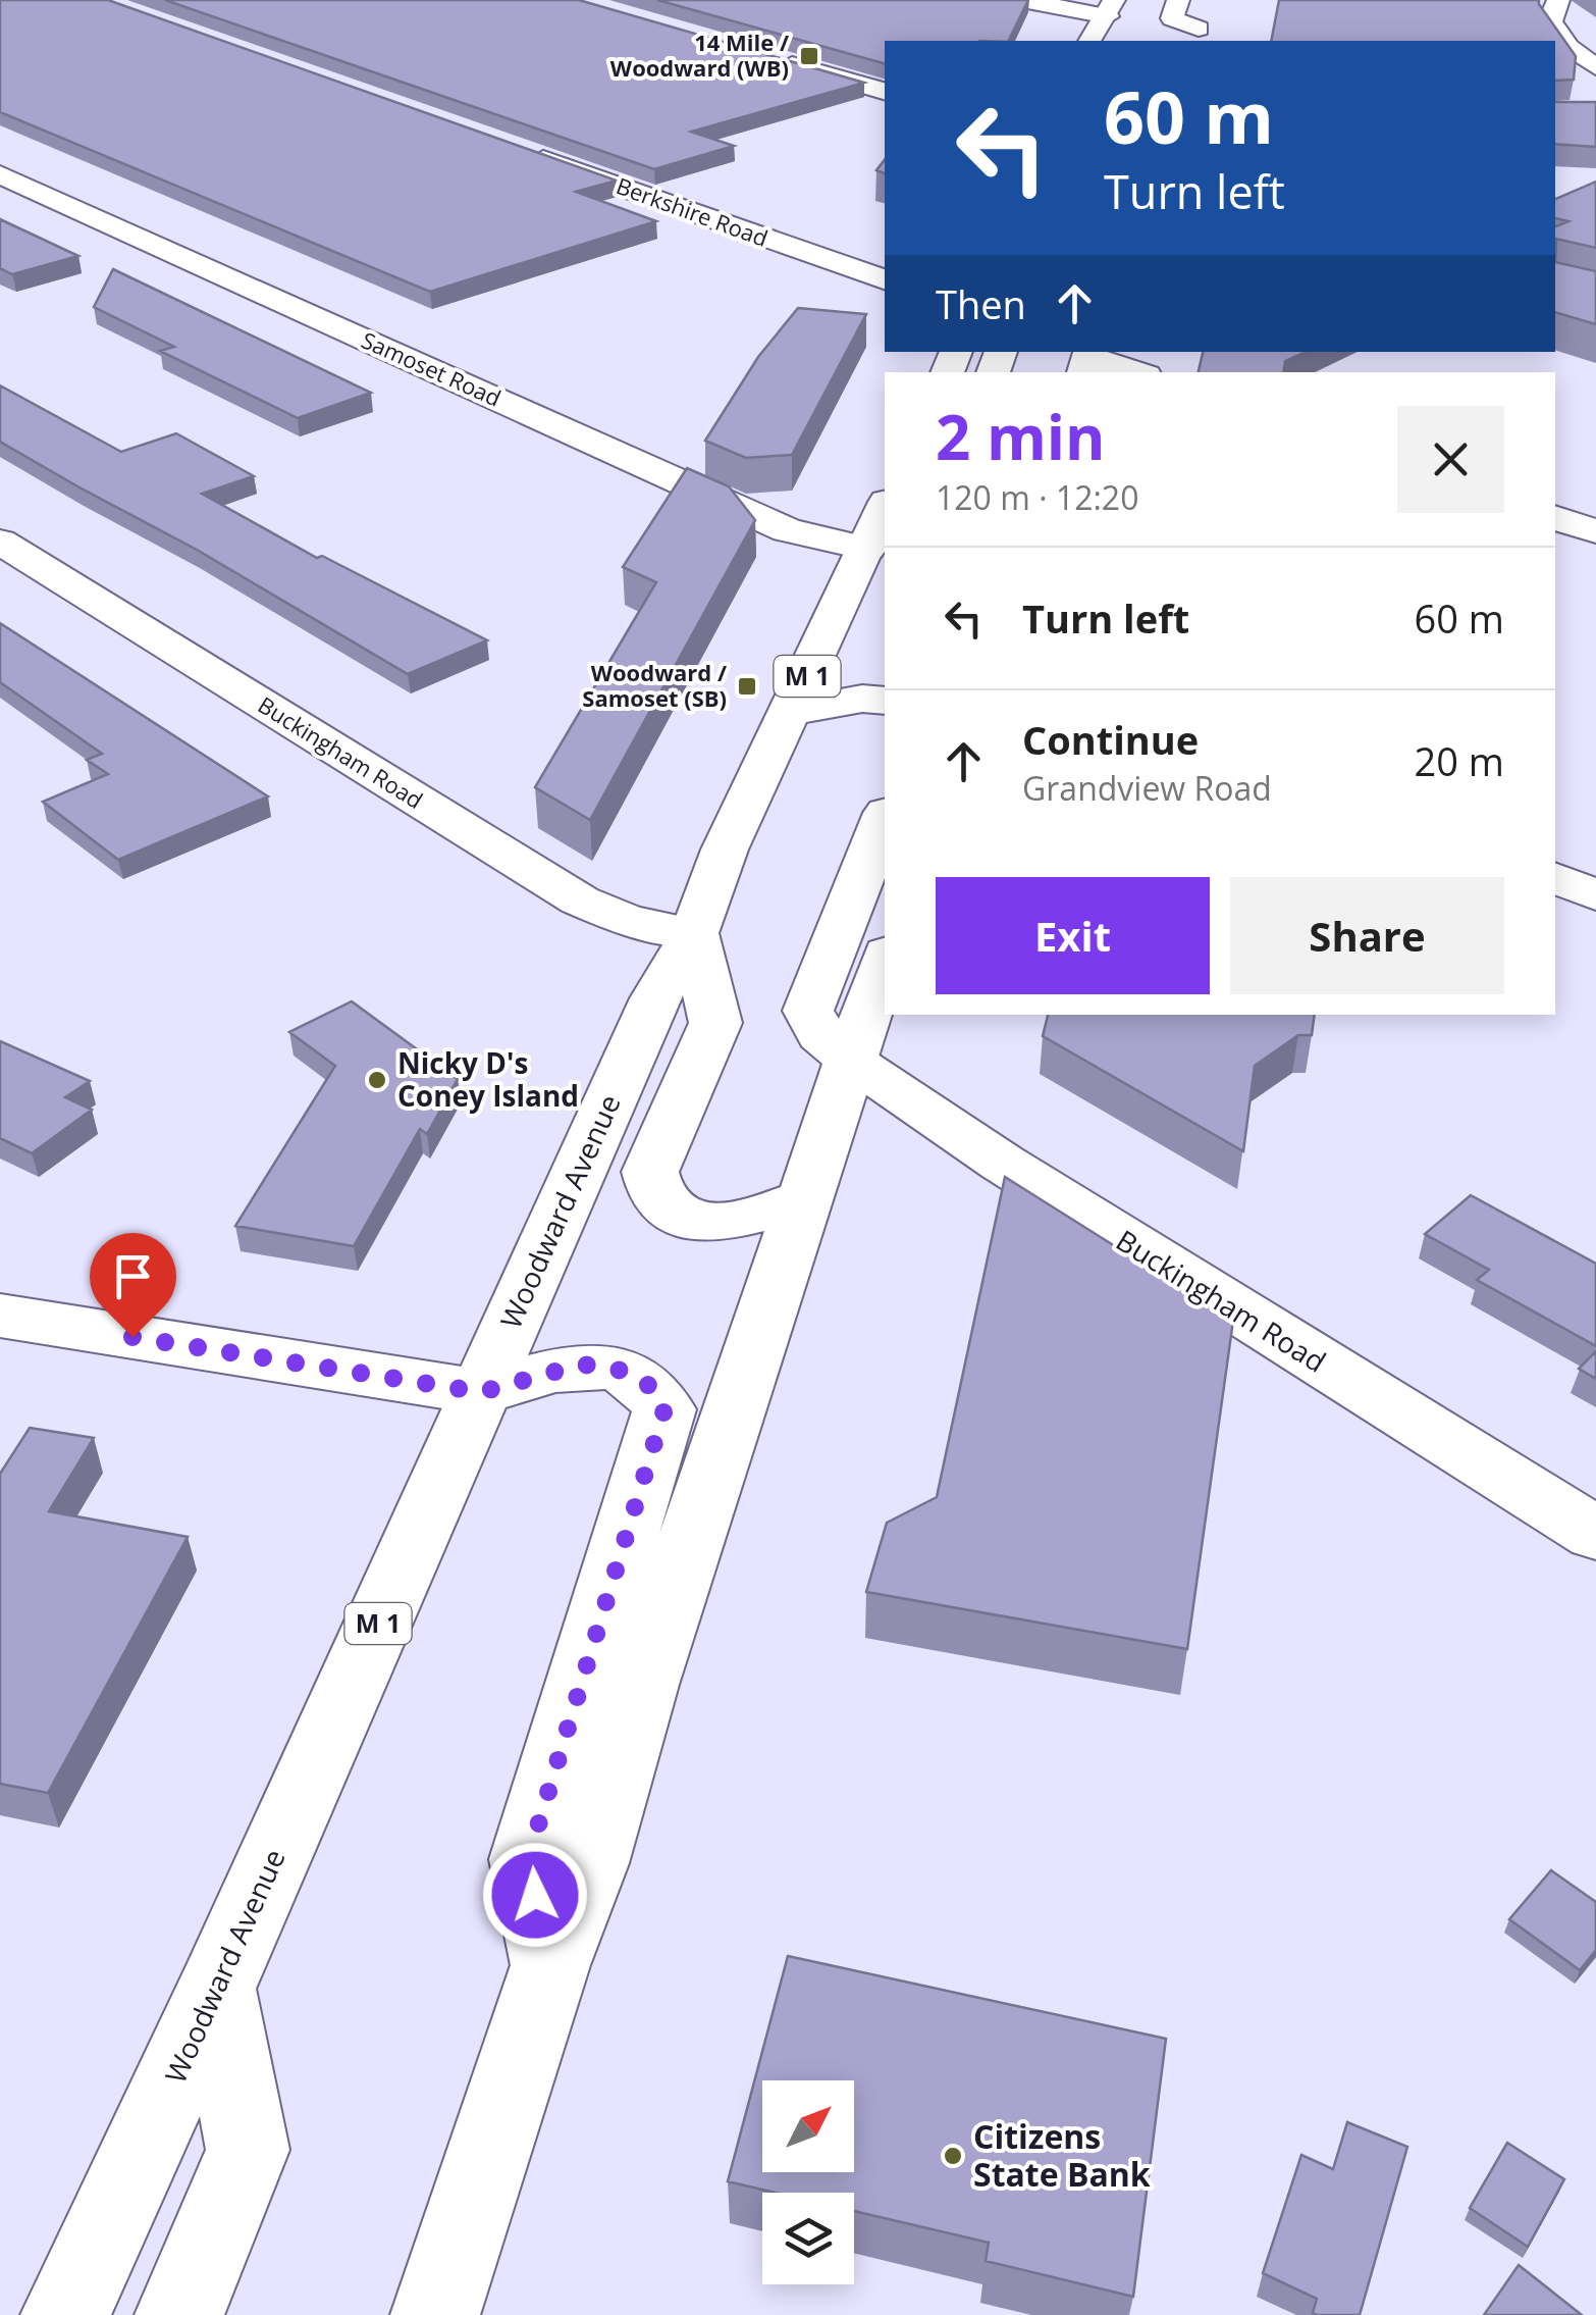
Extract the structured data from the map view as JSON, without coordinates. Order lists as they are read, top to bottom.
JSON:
{
  "streets": {
    "main road": [
      "Berkshire Road",
      "Samoset Road",
      "M 1",
      "Buckingham Road",
      "Woodward Avenue"
    ]
  },
  "crossings": [
    ["Samoset Road", "Woodward Avenue"],
    ["Buckingham Road", "Woodward Avenue"]
  ],
  "places": {
    "transit": ["14 Mile / Woodward (WB)", "Woodward / Samoset (SB)"],
    "other": ["Nicky D's Coney Island", "Citizens State Bank"]
  },
  "north": "top right",
  "page": {
    "turn": ["60 m", "Turn left"],
    "then": "Then",
    "heading": ["2 min", "120 m · 12:20"],
    "list": [
      {
        "name": "Turn left",
        "value": "60 m"
      },
      {
        "name": "Continue",
        "note": "Grandview Road",
        "value": "20 m"
      }
    ],
    "buttons": ["Exit", "Share"]
  }
}
